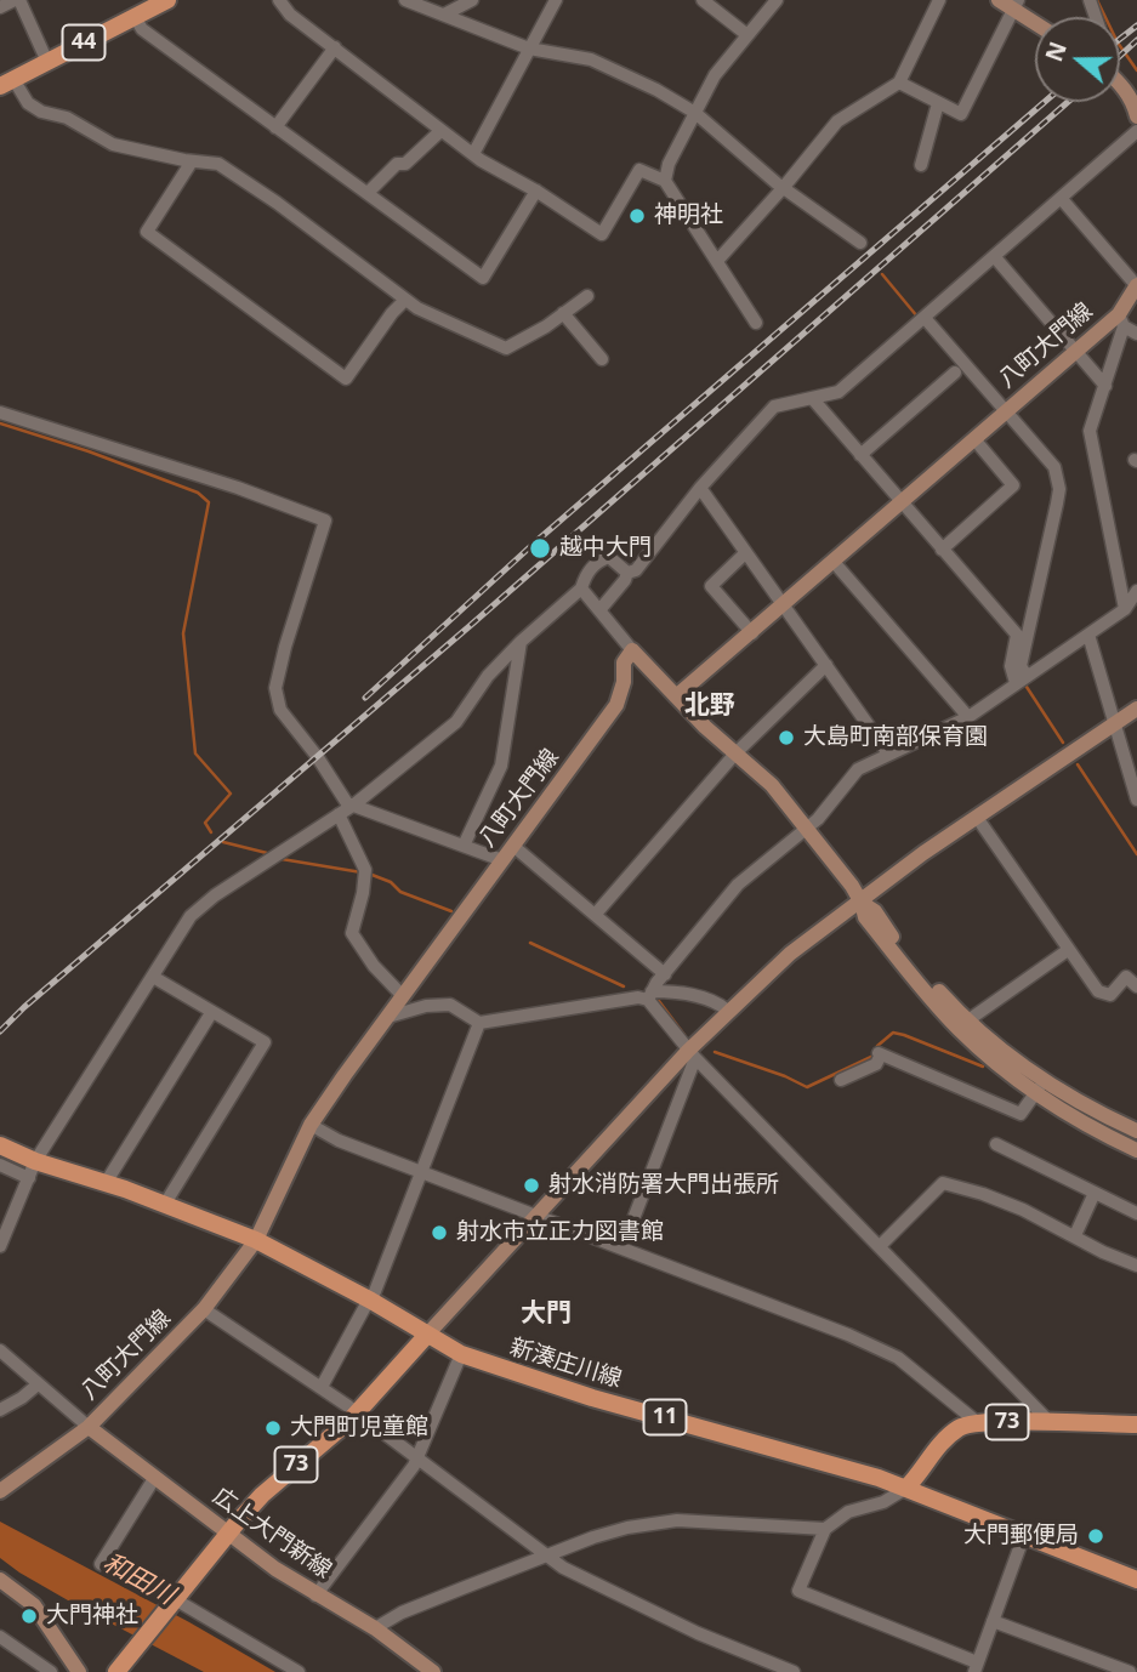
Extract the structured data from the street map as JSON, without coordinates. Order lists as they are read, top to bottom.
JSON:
{
  "streets": {
    "main road": [
      "44",
      "八町大門線",
      "新湊庄川線",
      "11",
      "73",
      "広上大門新線"
    ]
  },
  "crossings": [
    ["八町大門線", "新湊庄川線"],
    ["八町大門線", "広上大門新線"],
    ["新湊庄川線", "73"],
    ["73", "広上大門新線"]
  ],
  "districts": ["北野", "大門"],
  "water": ["和田川"],
  "places": [
    "神明社",
    "越中大門",
    "大島町南部保育園",
    "射水消防署大門出張所",
    "射水市立正力図書館",
    "大門町児童館",
    "大門郵便局",
    "大門神社"
  ],
  "north": "left"
}
